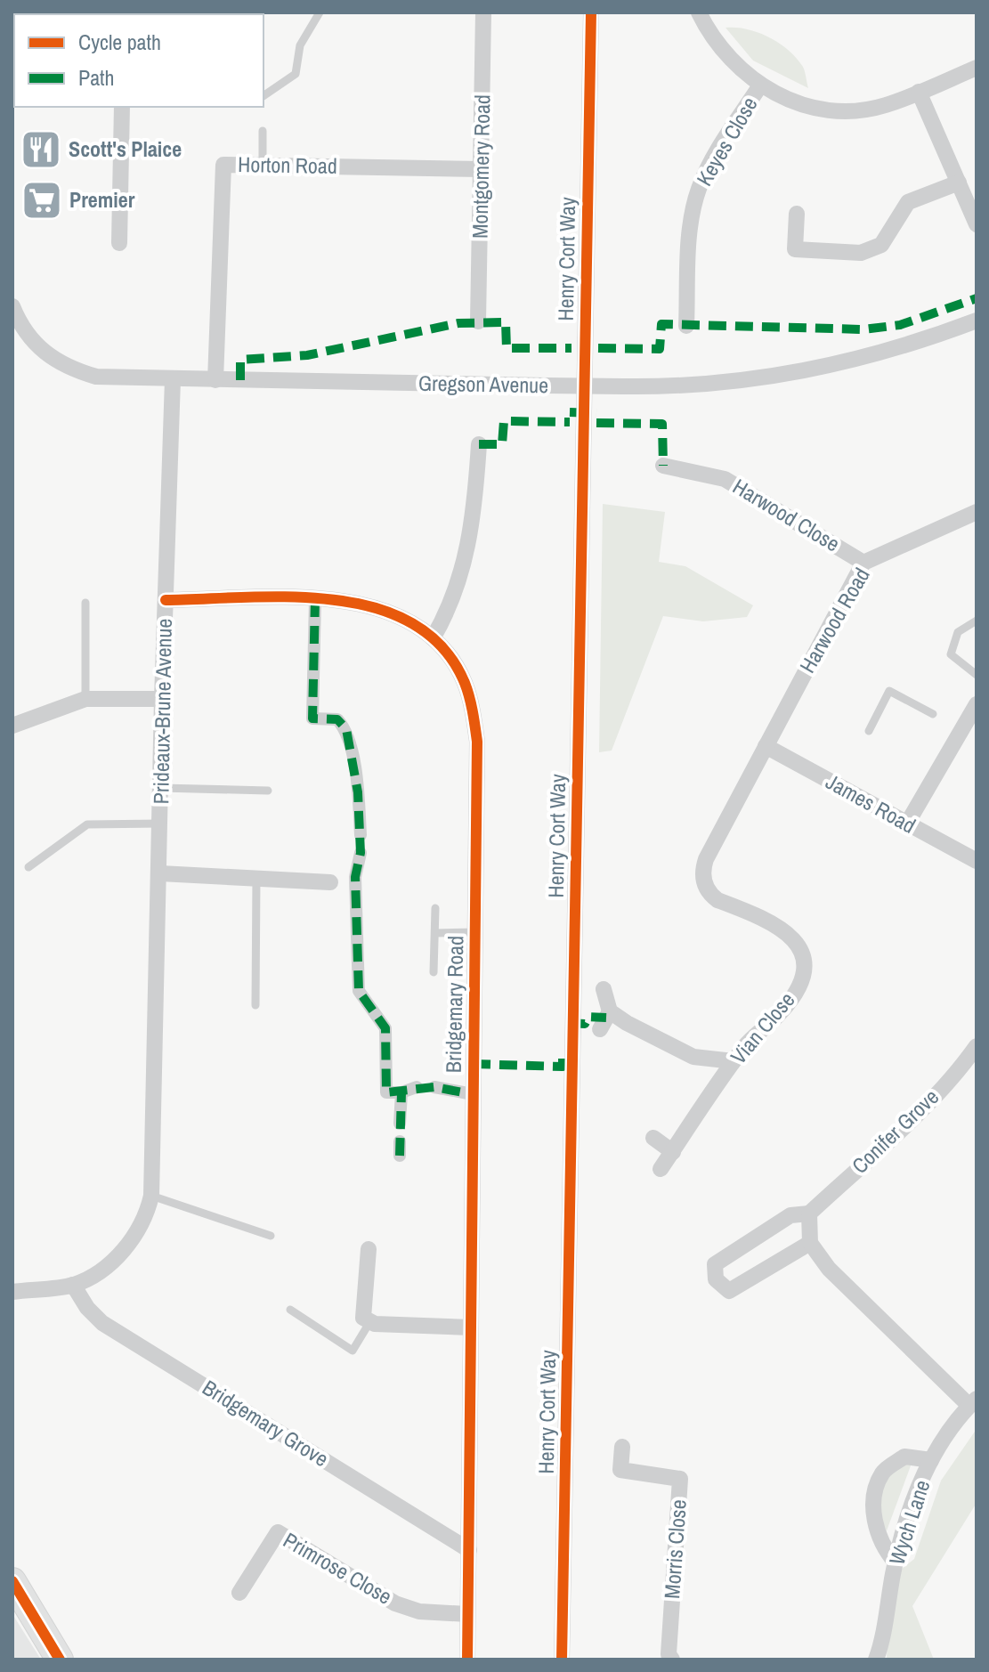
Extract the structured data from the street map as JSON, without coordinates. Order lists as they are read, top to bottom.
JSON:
{
  "streets": {
    "street": [
      "Keyes Close",
      "Horton Road",
      "Montgomery Road",
      "Henry Cort Way",
      "Gregson Avenue",
      "Harwood Close",
      "Harwood Road",
      "Prideaux-Brune Avenue",
      "James Road",
      "Bridgemary Road",
      "Vian Close",
      "Conifer Grove",
      "Bridgemary Grove",
      "Wych Lane",
      "Morris Close",
      "Primrose Close"
    ]
  },
  "crossings": [
    ["Horton Road", "Montgomery Road"],
    ["Horton Road", "Gregson Avenue"],
    ["Gregson Avenue", "Prideaux-Brune Avenue"],
    ["Harwood Close", "Harwood Road"],
    ["Harwood Road", "James Road"],
    ["Harwood Road", "Vian Close"],
    ["Prideaux-Brune Avenue", "Bridgemary Road"],
    ["Prideaux-Brune Avenue", "Bridgemary Grove"],
    ["James Road", "Vian Close"],
    ["Bridgemary Road", "Bridgemary Grove"],
    ["Bridgemary Road", "Primrose Close"]
  ],
  "places": {
    "restaurant": ["Scott's Plaice"],
    "supermarket": ["Premier"]
  },
  "legend": ["Cycle path", "Path"]
}
